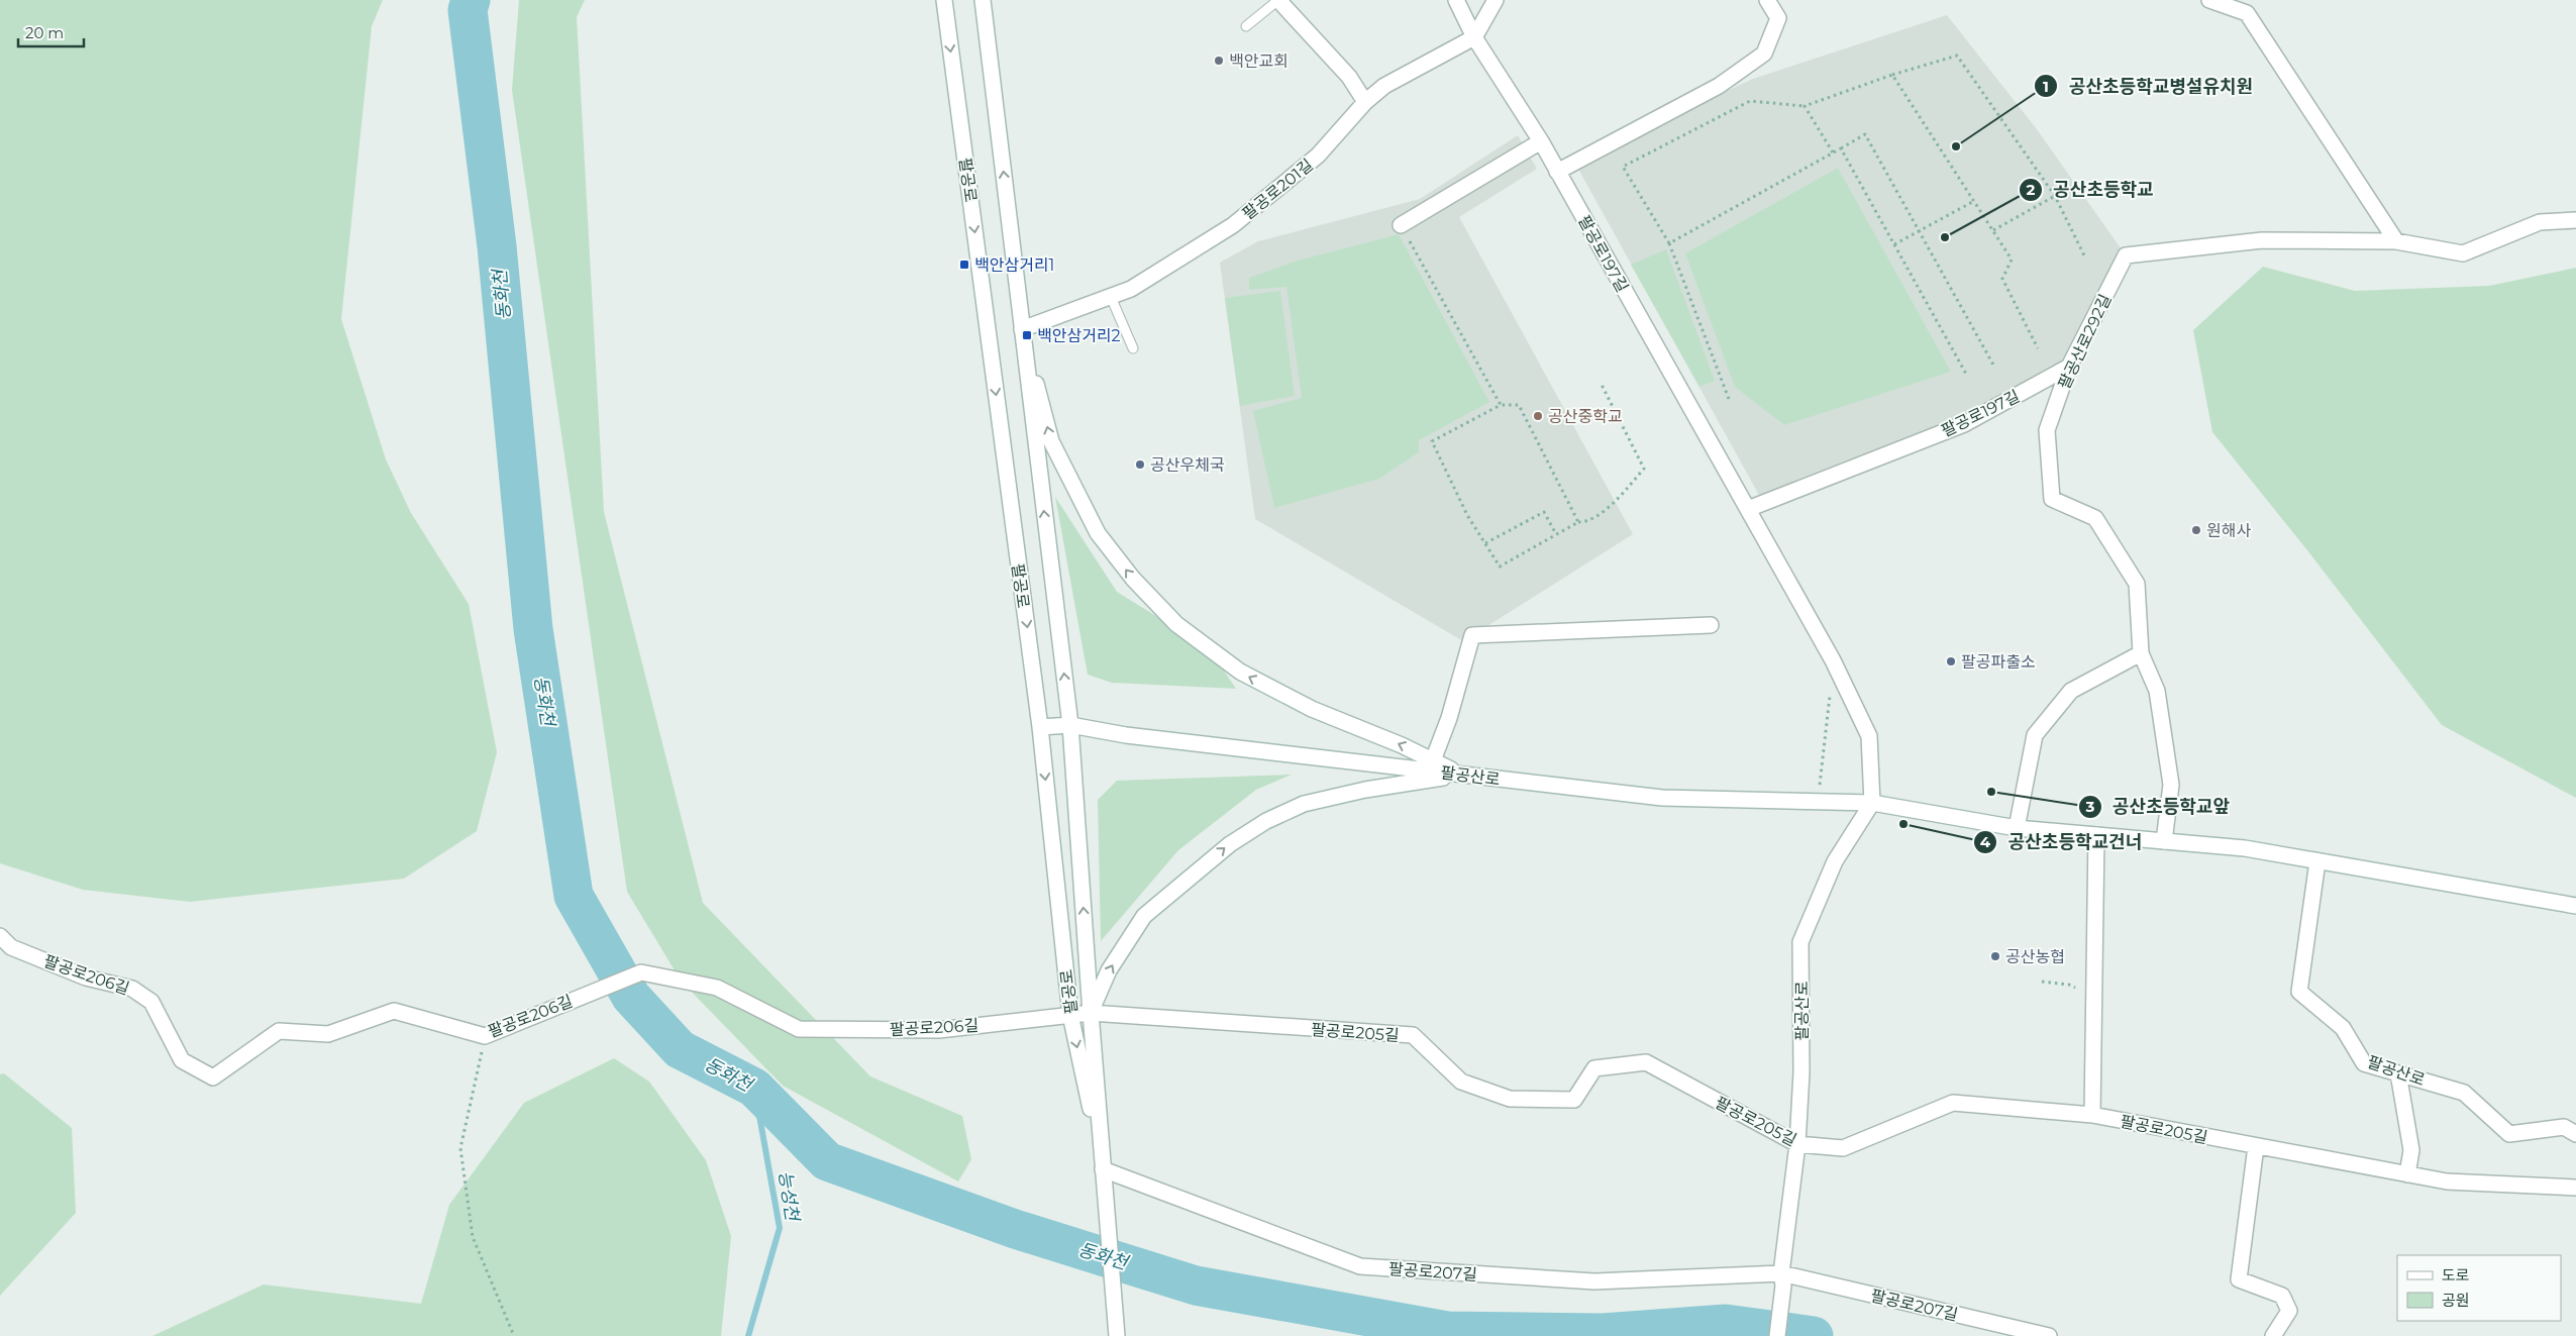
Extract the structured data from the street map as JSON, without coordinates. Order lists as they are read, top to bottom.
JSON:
{
  "streets": {
    "street": [
      "팔공로",
      "팔공로201길",
      "팔공로197길",
      "팔공산로292길",
      "팔공산로",
      "팔공로206길",
      "팔공로205길",
      "팔공로207길"
    ]
  },
  "crossings": [
    ["팔공로", "팔공로201길"],
    ["팔공로", "팔공산로"],
    ["팔공로", "팔공로206길"],
    ["팔공로", "팔공로205길"],
    ["팔공로", "팔공로207길"],
    ["팔공로201길", "팔공로197길"],
    ["팔공로197길", "팔공산로292길"],
    ["팔공로197길", "팔공산로"],
    ["팔공산로292길", "팔공산로"],
    ["팔공산로", "팔공로205길"],
    ["팔공산로", "팔공로207길"],
    ["팔공로206길", "팔공로205길"]
  ],
  "water": ["동화천", "능성천"],
  "places": {
    "other": [
      "백안교회",
      "공산초등학교병설유치원",
      "공산초등학교",
      "공산중학교",
      "공산우체국",
      "원해사",
      "팔공파출소",
      "공산초등학교앞",
      "공산초등학교건너",
      "공산농협"
    ],
    "transit": ["백안삼거리1", "백안삼거리2"]
  },
  "legend": ["도로", "공원"],
  "scale_bar": "20 m"
}
